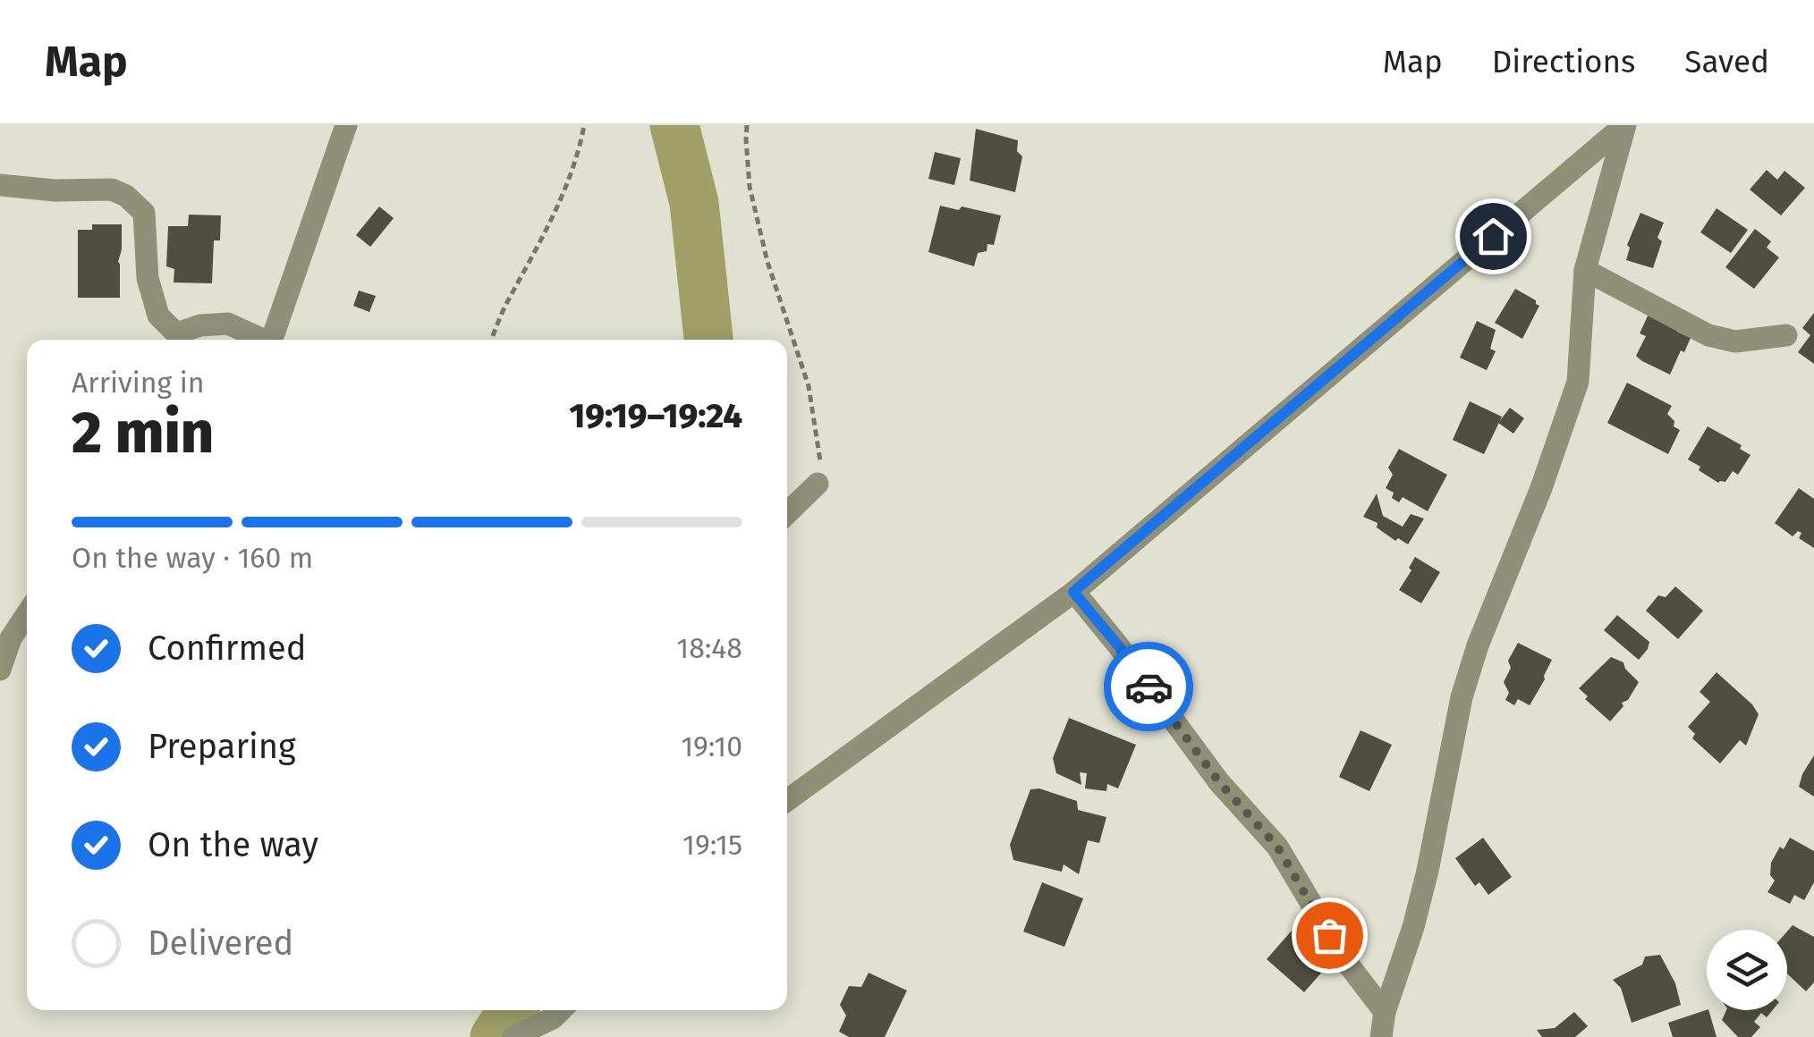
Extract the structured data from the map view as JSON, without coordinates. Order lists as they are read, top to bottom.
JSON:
{
  "page": {
    "header": "Map",
    "nav": ["Map", "Directions", "Saved"],
    "heading": ["2 min", "Arriving in", "19:19–19:24"],
    "bar": "On the way · 160 m",
    "list": [
      ["Confirmed", "18:48"],
      ["Preparing", "19:10"],
      ["On the way", "19:15"],
      "Delivered"
    ]
  }
}
